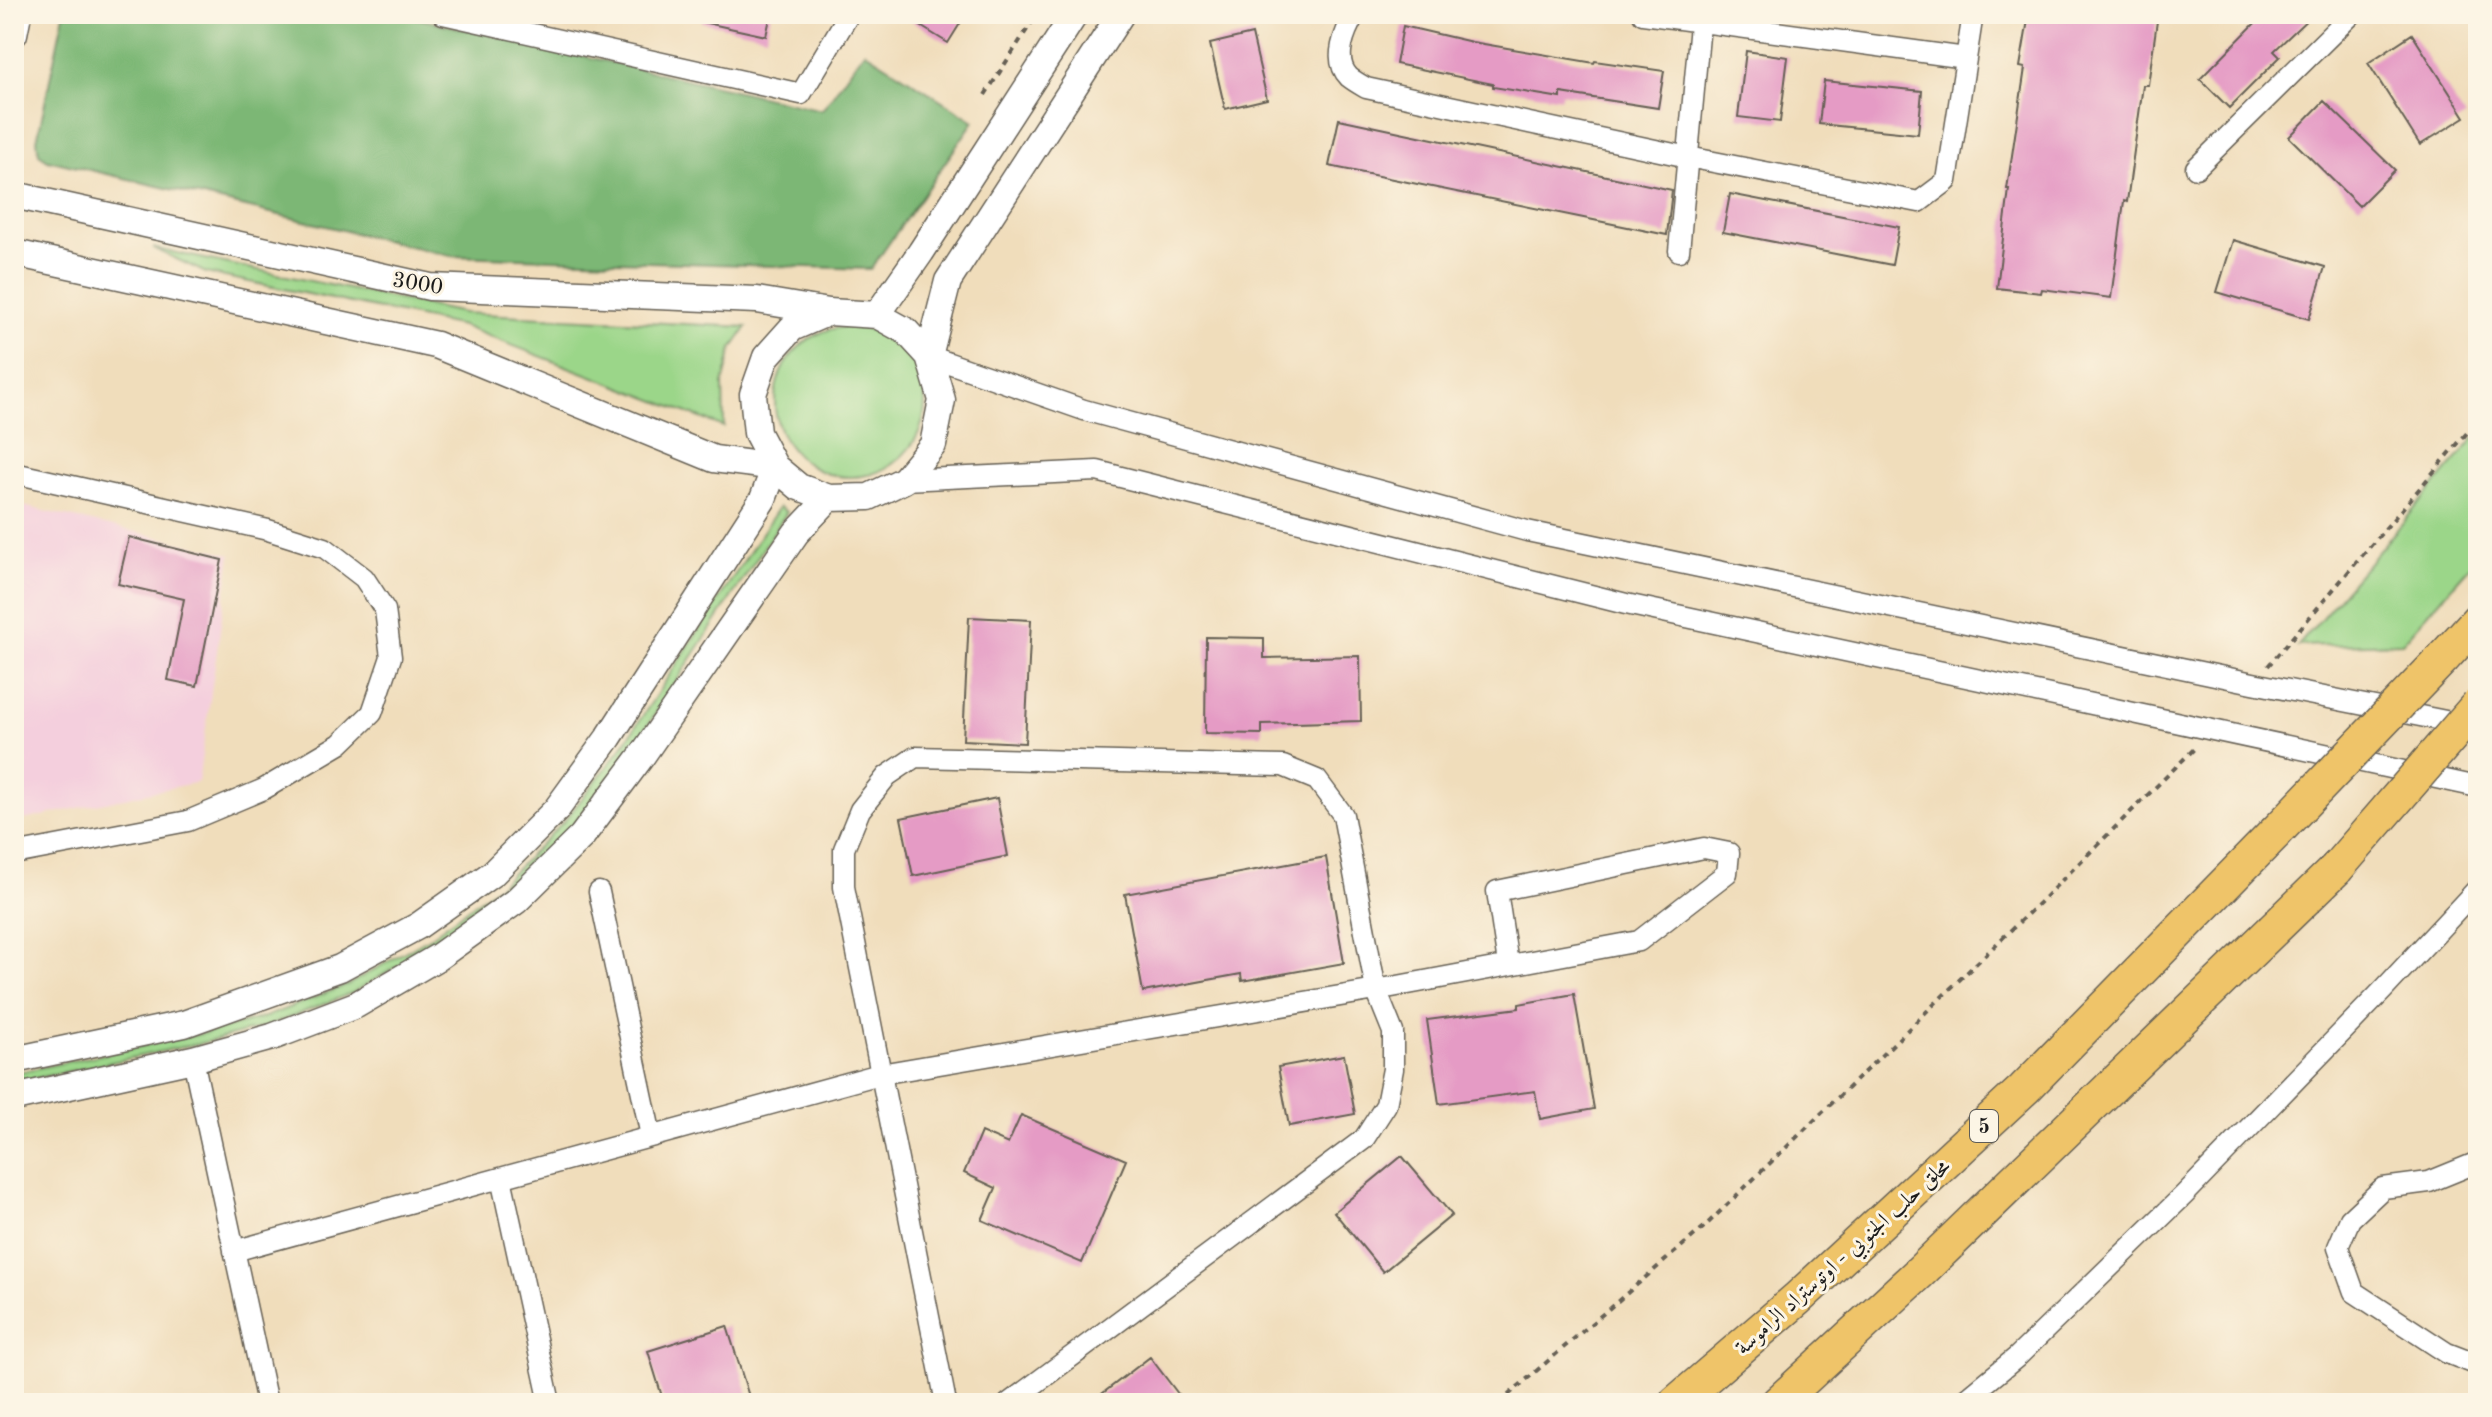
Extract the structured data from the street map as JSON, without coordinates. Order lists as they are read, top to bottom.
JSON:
{
  "streets": {
    "highway": ["5", "محلق حلب الجنوبي - اوتوستراد الراموسة"],
    "street": ["3000"]
  }
}
